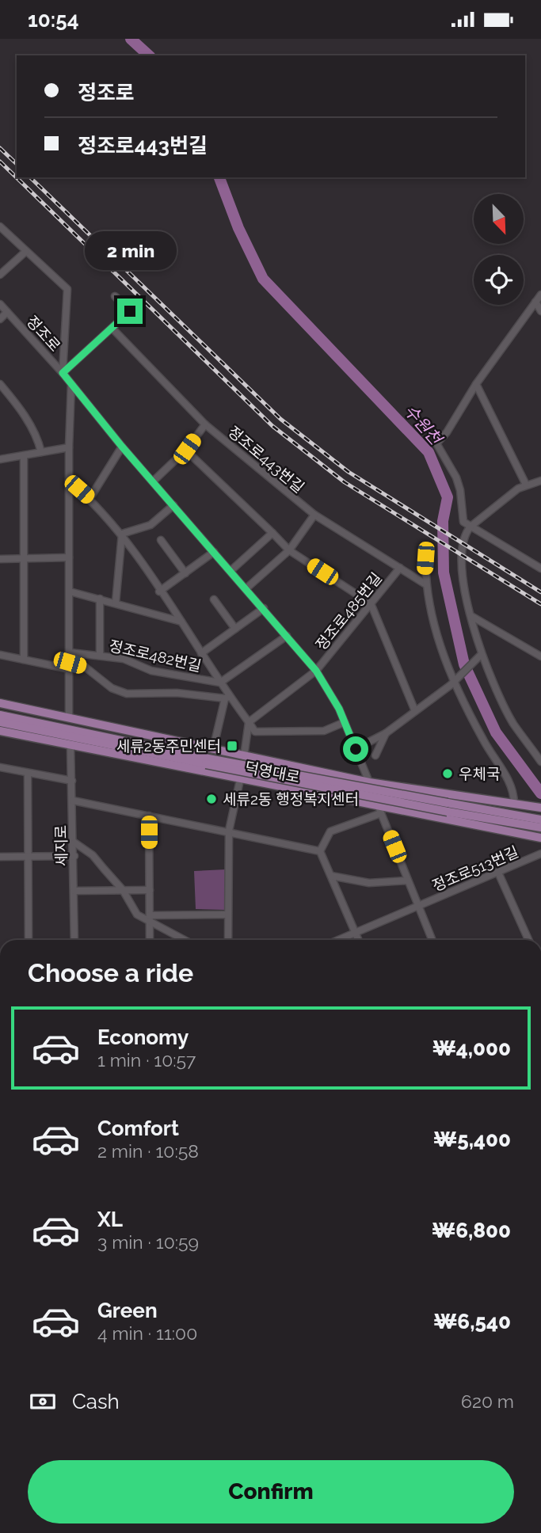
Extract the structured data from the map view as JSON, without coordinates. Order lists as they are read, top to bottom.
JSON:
{
  "streets": {
    "main road": ["덕영대로"],
    "street": [
      "정조로",
      "정조로443번길",
      "정조로485번길",
      "정조로482번길",
      "세지로",
      "정조로513번길"
    ]
  },
  "crossings": [
    ["정조로", "정조로485번길"],
    ["정조로", "정조로482번길"],
    ["정조로", "덕영대로"],
    ["정조로", "정조로513번길"],
    ["정조로443번길", "정조로485번길"],
    ["덕영대로", "세지로"]
  ],
  "water": ["수원천"],
  "places": {
    "transit": ["세류2동주민센터"],
    "other": ["우체국", "세류2동 행정복지센터"]
  },
  "north": "bottom right",
  "page": {
    "status": "10:54",
    "banner": ["정조로", "정조로443번길"],
    "bubble": "2 min",
    "heading": "Choose a ride",
    "list": [
      {
        "name": "Economy",
        "note": "1 min · 10:57",
        "value": "₩4,000"
      },
      {
        "name": "Comfort",
        "note": "2 min · 10:58",
        "value": "₩5,400"
      },
      {
        "name": "XL",
        "note": "3 min · 10:59",
        "value": "₩6,800"
      },
      {
        "name": "Green",
        "note": "4 min · 11:00",
        "value": "₩6,540"
      }
    ],
    "pay": ["Cash", "620 m"],
    "buttons": "Confirm"
  }
}
